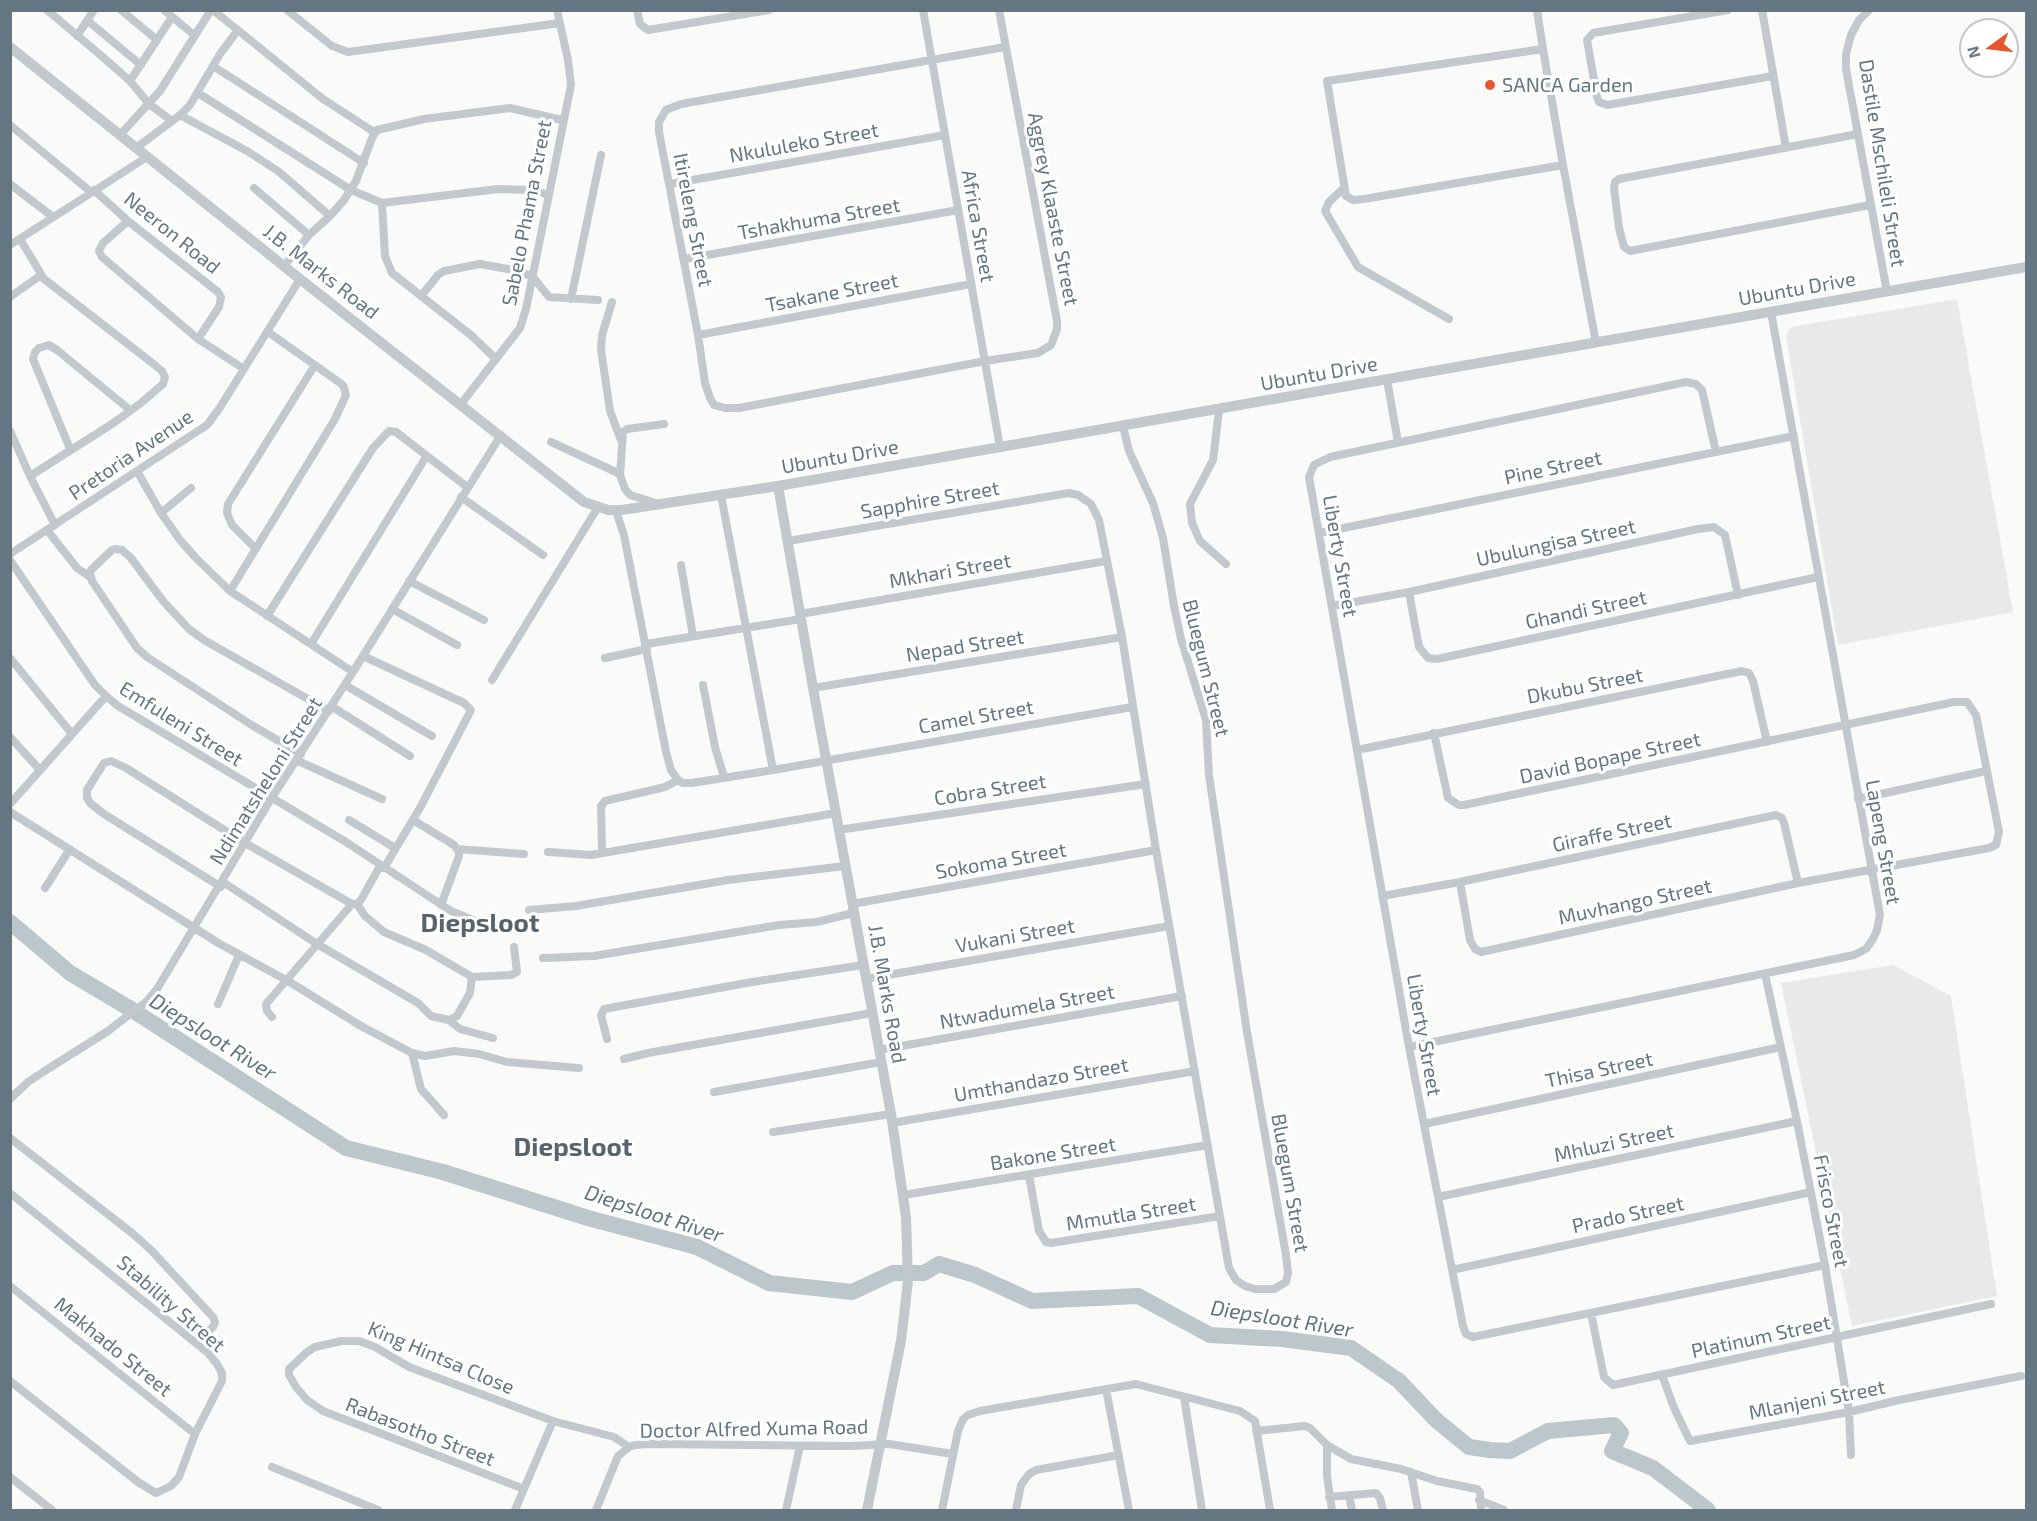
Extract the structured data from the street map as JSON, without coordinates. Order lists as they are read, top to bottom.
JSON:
{
  "streets": {
    "street": [
      "Nkululeko Street",
      "Dastile Mschileli Street",
      "Aggrey Klaaste Street",
      "Sabelo Phama Street",
      "Tshakhuma Street",
      "Itireleng Street",
      "Africa Street",
      "Neeron Road",
      "J.B. Marks Road",
      "Ubuntu Drive",
      "Tsakane Street",
      "Pretoria Avenue",
      "Pine Street",
      "Sapphire Street",
      "Ubulungisa Street",
      "Liberty Street",
      "Mkhari Street",
      "Ghandi Street",
      "Nepad Street",
      "Bluegum Street",
      "Dkubu Street",
      "Camel Street",
      "Emfuleni Street",
      "David Bopape Street",
      "Ndimatsheloni Street",
      "Cobra Street",
      "Giraffe Street",
      "Lapeng Street",
      "Sokoma Street",
      "Muvhango Street",
      "Vukani Street",
      "Ntwadumela Street",
      "Thisa Street",
      "Umthandazo Street",
      "Mhluzi Street",
      "Bakone Street",
      "Frisco Street",
      "Mmutla Street",
      "Prado Street",
      "Stability Street",
      "Platinum Street",
      "Makhado Street",
      "King Hintsa Close",
      "Mlanjeni Street",
      "Doctor Alfred Xuma Road",
      "Rabasotho Street"
    ]
  },
  "crossings": [
    ["Nkululeko Street", "Itireleng Street"],
    ["Nkululeko Street", "Africa Street"],
    ["Dastile Mschileli Street", "Ubuntu Drive"],
    ["Aggrey Klaaste Street", "Itireleng Street"],
    ["Aggrey Klaaste Street", "Africa Street"],
    ["Sabelo Phama Street", "J.B. Marks Road"],
    ["Tshakhuma Street", "Itireleng Street"],
    ["Tshakhuma Street", "Africa Street"],
    ["Itireleng Street", "Africa Street"],
    ["Itireleng Street", "Tsakane Street"],
    ["Africa Street", "Ubuntu Drive"],
    ["Africa Street", "Tsakane Street"],
    ["J.B. Marks Road", "Ubuntu Drive"],
    ["J.B. Marks Road", "Pretoria Avenue"],
    ["J.B. Marks Road", "Sapphire Street"],
    ["J.B. Marks Road", "Mkhari Street"],
    ["J.B. Marks Road", "Nepad Street"],
    ["J.B. Marks Road", "Camel Street"],
    ["J.B. Marks Road", "Ndimatsheloni Street"],
    ["J.B. Marks Road", "Cobra Street"],
    ["J.B. Marks Road", "Sokoma Street"],
    ["J.B. Marks Road", "Vukani Street"],
    ["J.B. Marks Road", "Ntwadumela Street"],
    ["J.B. Marks Road", "Umthandazo Street"],
    ["J.B. Marks Road", "Bakone Street"],
    ["J.B. Marks Road", "Doctor Alfred Xuma Road"],
    ["Ubuntu Drive", "Bluegum Street"],
    ["Ubuntu Drive", "Lapeng Street"],
    ["Pine Street", "Liberty Street"],
    ["Pine Street", "Lapeng Street"],
    ["Sapphire Street", "Bluegum Street"],
    ["Ubulungisa Street", "Liberty Street"],
    ["Ubulungisa Street", "Ghandi Street"],
    ["Liberty Street", "Dkubu Street"],
    ["Liberty Street", "Giraffe Street"],
    ["Liberty Street", "Lapeng Street"],
    ["Liberty Street", "Thisa Street"],
    ["Liberty Street", "Mhluzi Street"],
    ["Liberty Street", "Frisco Street"],
    ["Liberty Street", "Prado Street"],
    ["Liberty Street", "Platinum Street"],
    ["Mkhari Street", "Bluegum Street"],
    ["Ghandi Street", "Lapeng Street"],
    ["Nepad Street", "Bluegum Street"],
    ["Bluegum Street", "Camel Street"],
    ["Bluegum Street", "Cobra Street"],
    ["Bluegum Street", "Sokoma Street"],
    ["Bluegum Street", "Vukani Street"],
    ["Bluegum Street", "Ntwadumela Street"],
    ["Bluegum Street", "Umthandazo Street"],
    ["Bluegum Street", "Bakone Street"],
    ["Bluegum Street", "Mmutla Street"],
    ["Dkubu Street", "David Bopape Street"],
    ["Emfuleni Street", "Ndimatsheloni Street"],
    ["David Bopape Street", "Lapeng Street"],
    ["David Bopape Street", "Muvhango Street"],
    ["Giraffe Street", "Muvhango Street"],
    ["Lapeng Street", "Muvhango Street"],
    ["Lapeng Street", "Frisco Street"],
    ["Thisa Street", "Frisco Street"],
    ["Mhluzi Street", "Frisco Street"],
    ["Bakone Street", "Mmutla Street"],
    ["Frisco Street", "Prado Street"],
    ["Frisco Street", "Platinum Street"],
    ["Frisco Street", "Mlanjeni Street"],
    ["Stability Street", "Makhado Street"],
    ["Platinum Street", "Mlanjeni Street"],
    ["King Hintsa Close", "Doctor Alfred Xuma Road"],
    ["King Hintsa Close", "Rabasotho Street"]
  ],
  "districts": ["Diepsloot", "Diepsloot"],
  "water": ["Diepsloot River"],
  "places": ["SANCA Garden"],
  "north": "left"
}
